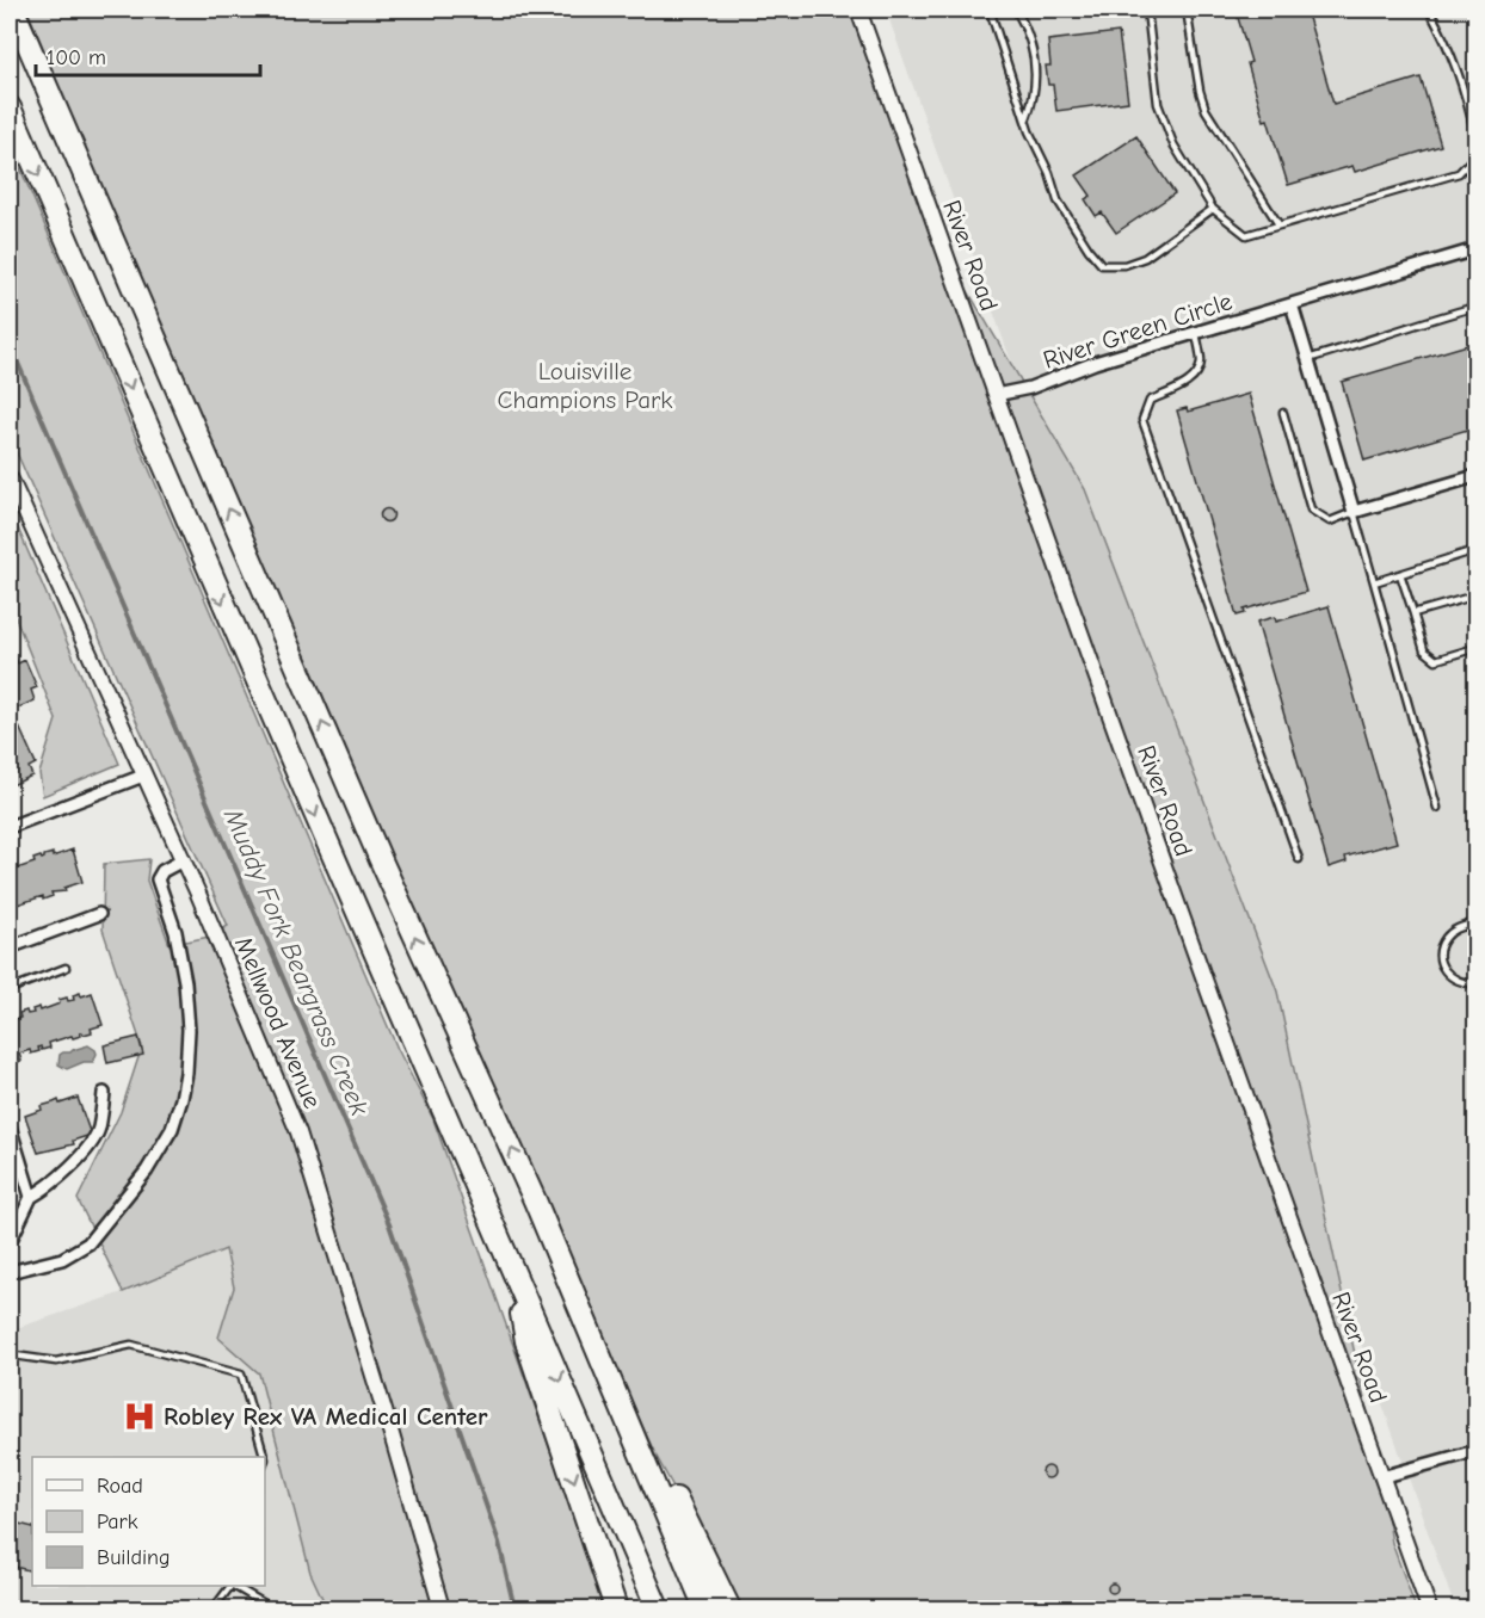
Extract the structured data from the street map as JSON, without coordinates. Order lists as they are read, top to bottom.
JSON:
{
  "streets": {
    "street": ["River Road", "River Green Circle", "Mellwood Avenue"]
  },
  "crossings": [
    ["River Road", "River Green Circle"]
  ],
  "water": ["Muddy Fork Beargrass Creek"],
  "parks": ["Louisville Champions Park"],
  "places": {
    "hospital": ["Robley Rex VA Medical Center"]
  },
  "legend": ["Road", "Park", "Building"],
  "scale_bar": "100 m"
}
